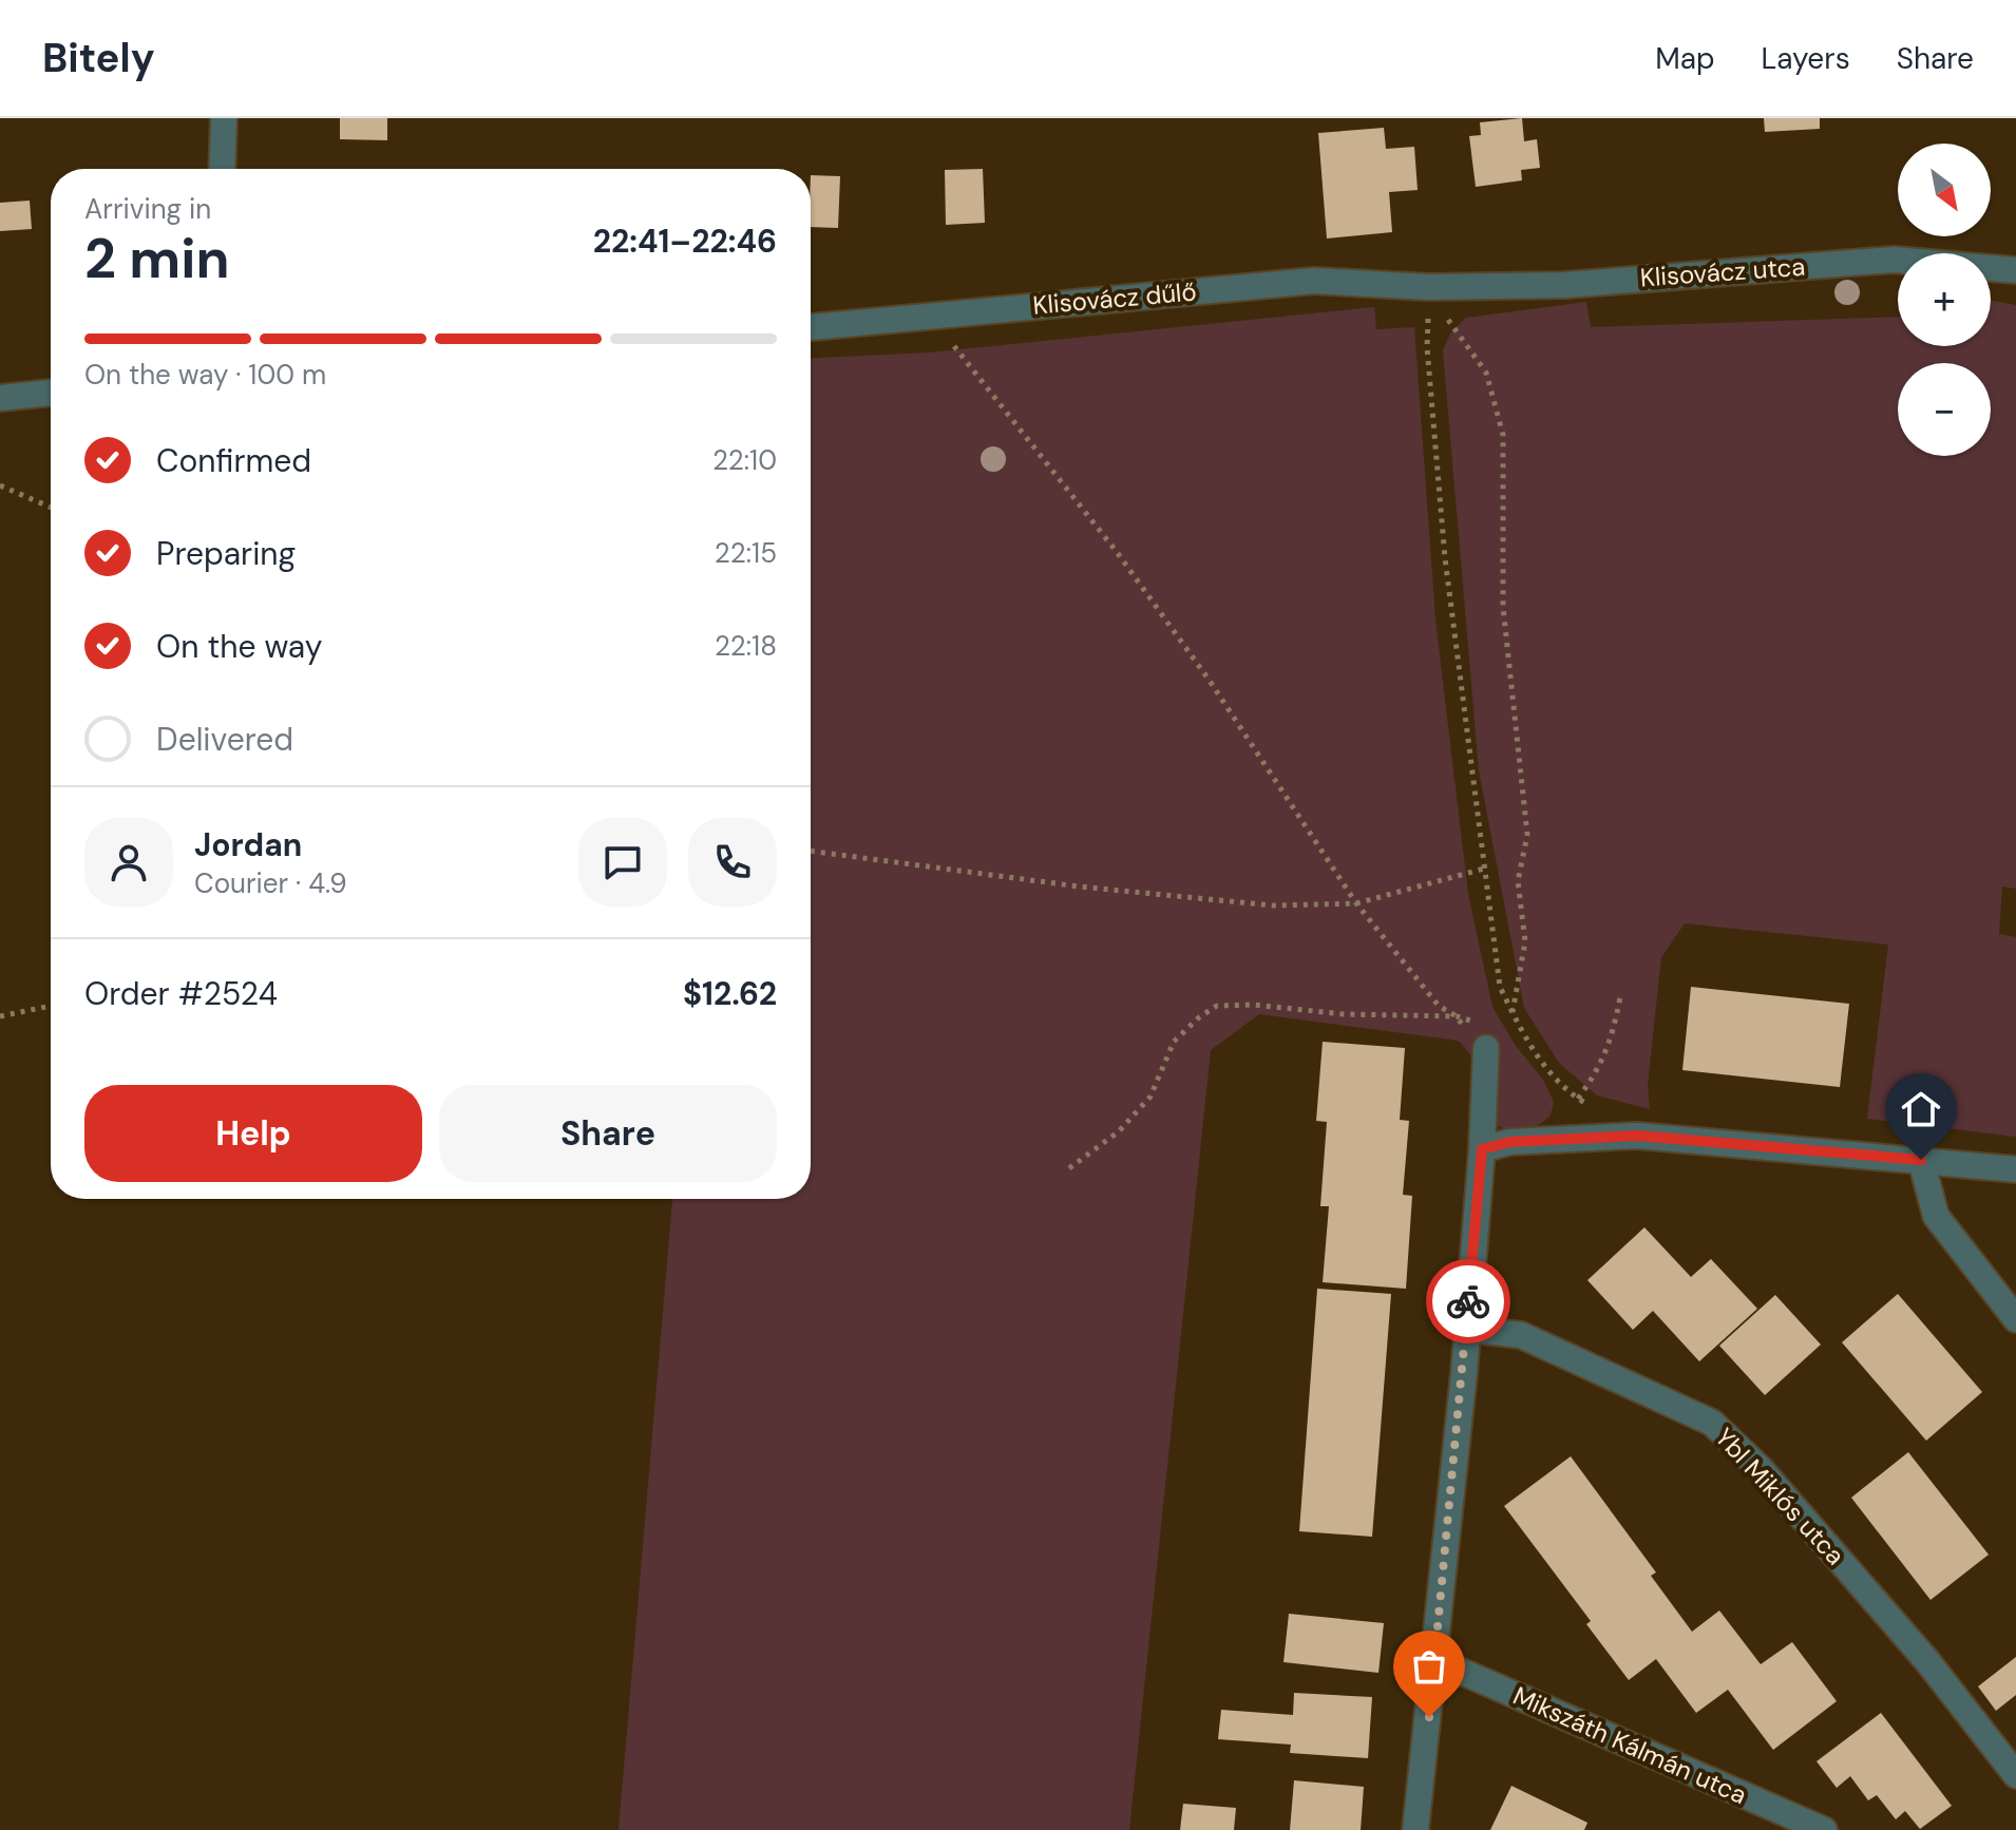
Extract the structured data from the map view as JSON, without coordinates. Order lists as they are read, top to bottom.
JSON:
{
  "streets": {
    "street": [
      "Klisovácz utca",
      "Klisovácz dűlő",
      "Ybl Miklós utca",
      "Mikszáth Kálmán utca"
    ]
  },
  "crossings": [
    ["Klisovácz utca", "Klisovácz dűlő"]
  ],
  "north": "bottom right",
  "page": {
    "header": "Bitely",
    "nav": ["Map", "Layers", "Share"],
    "map_buttons": ["+", "−"],
    "heading": ["2 min", "Arriving in", "22:41–22:46"],
    "panel": [
      "Jordan",
      "Courier · 4.9",
      "Order #2524",
      "$12.62"
    ],
    "bar": "On the way · 100 m",
    "list": [
      ["Confirmed", "22:10"],
      ["Preparing", "22:15"],
      ["On the way", "22:18"],
      "Delivered"
    ],
    "buttons": ["Help", "Share"]
  }
}
